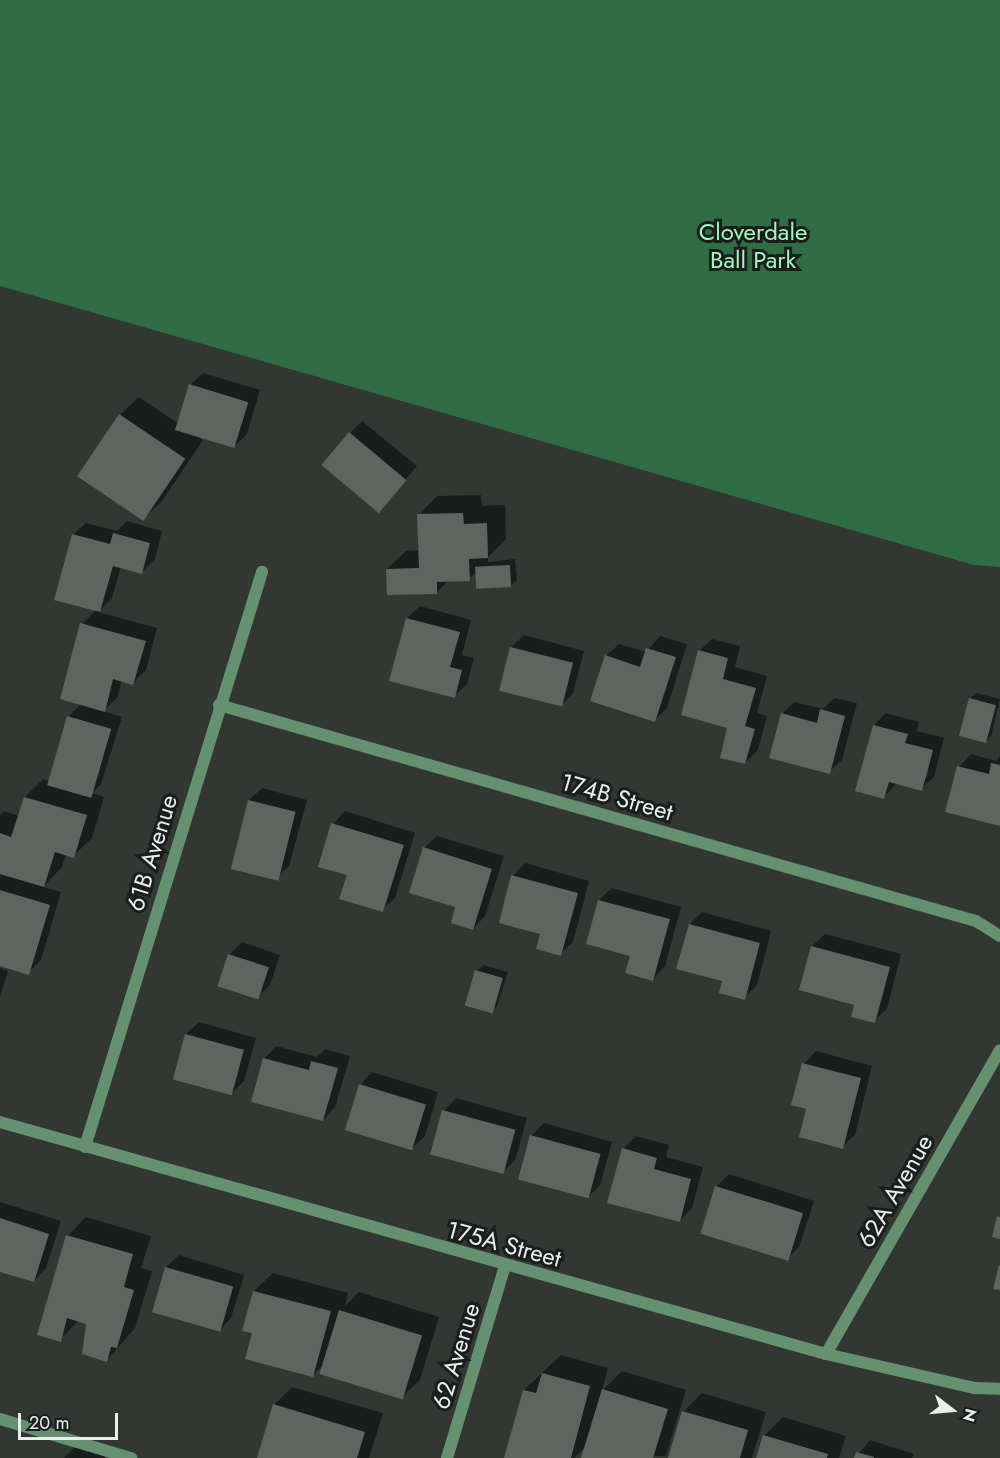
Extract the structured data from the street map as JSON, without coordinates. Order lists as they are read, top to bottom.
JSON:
{
  "streets": {
    "street": [
      "174B Street",
      "61B Avenue",
      "62A Avenue",
      "175A Street",
      "62 Avenue"
    ]
  },
  "crossings": [
    ["174B Street", "61B Avenue"],
    ["61B Avenue", "175A Street"],
    ["62A Avenue", "175A Street"],
    ["175A Street", "62 Avenue"]
  ],
  "parks": ["Cloverdale Ball Park"],
  "scale_bar": "20 m",
  "north": "right"
}
